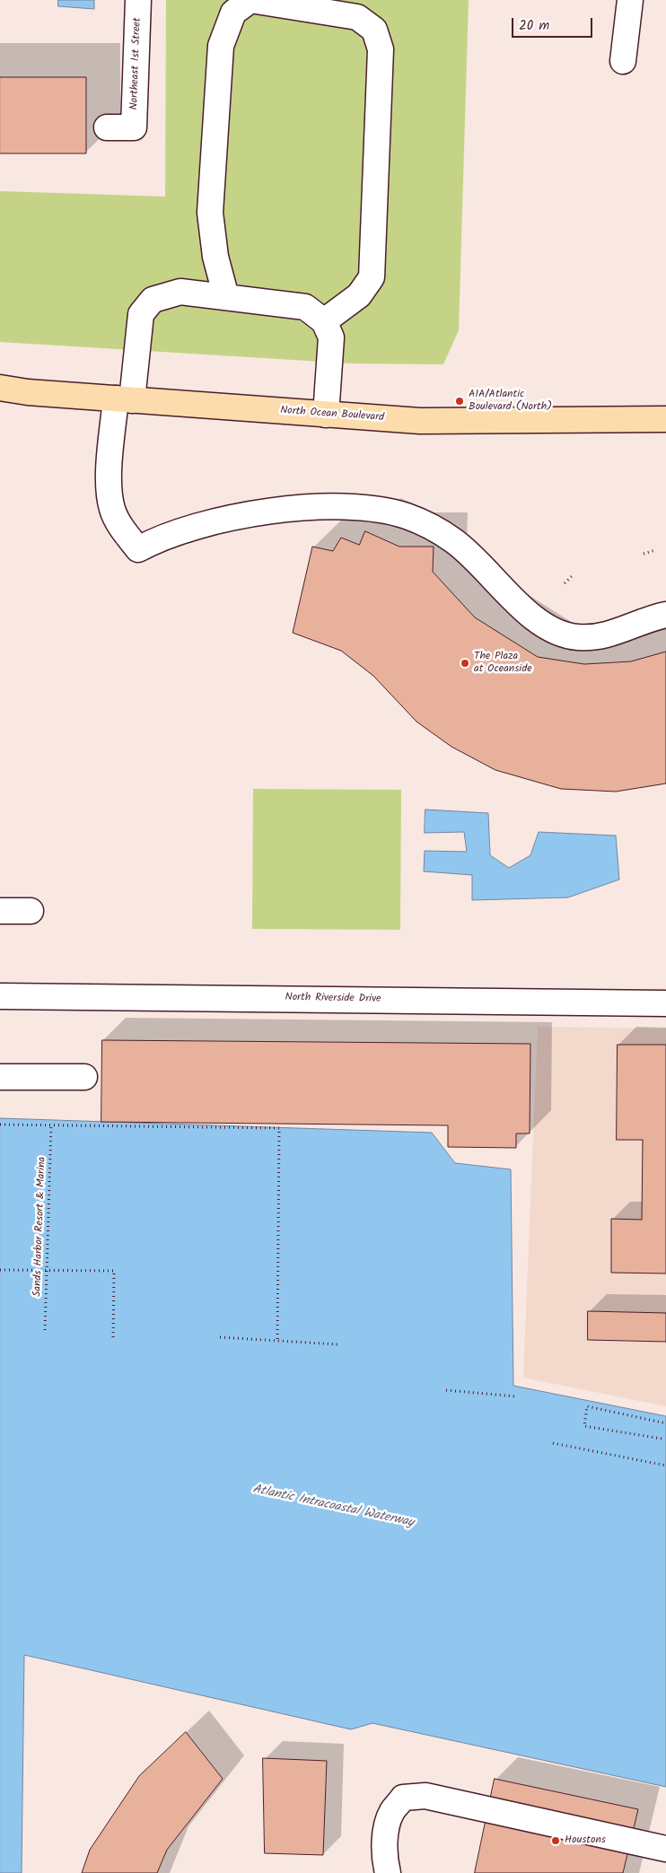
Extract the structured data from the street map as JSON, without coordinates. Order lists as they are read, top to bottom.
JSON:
{
  "streets": {
    "main road": ["North Ocean Boulevard"],
    "street": ["Northeast 1st Street", "North Riverside Drive"],
    "path": ["Sands Harbor Resort & Marina"]
  },
  "water": ["Atlantic Intracoastal Waterway"],
  "places": ["A1A/Atlantic Boulevard (North)", "The Plaza at Oceanside", "Houstons"],
  "scale_bar": "20 m"
}
